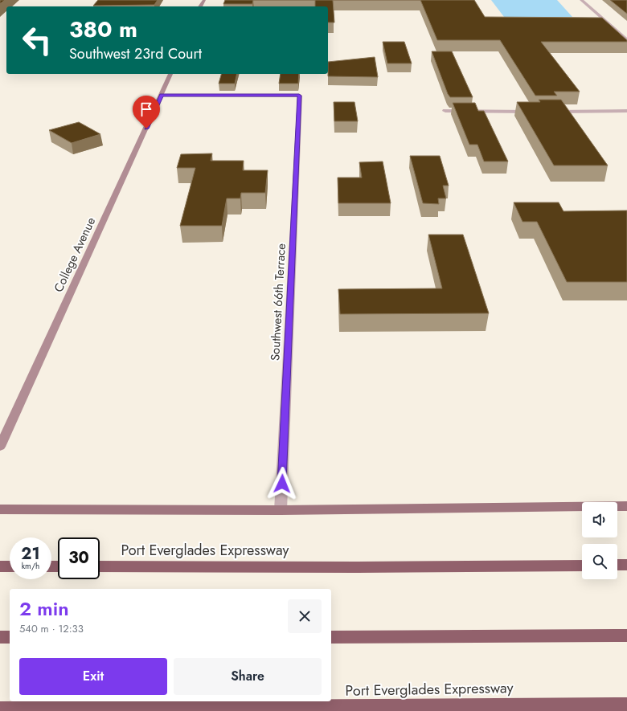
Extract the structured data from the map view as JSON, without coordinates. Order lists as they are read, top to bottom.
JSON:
{
  "streets": {
    "highway": ["Port Everglades Expressway"],
    "street": ["College Avenue", "Southwest 66th Terrace"]
  },
  "crossings": [
    ["College Avenue", "Southwest 66th Terrace"]
  ],
  "page": {
    "turn": ["380 m", "Southwest 23rd Court"],
    "speed": "21 km/h",
    "limit": "30",
    "heading": ["2 min", "540 m · 12:33"],
    "buttons": ["Exit", "Share"]
  }
}
